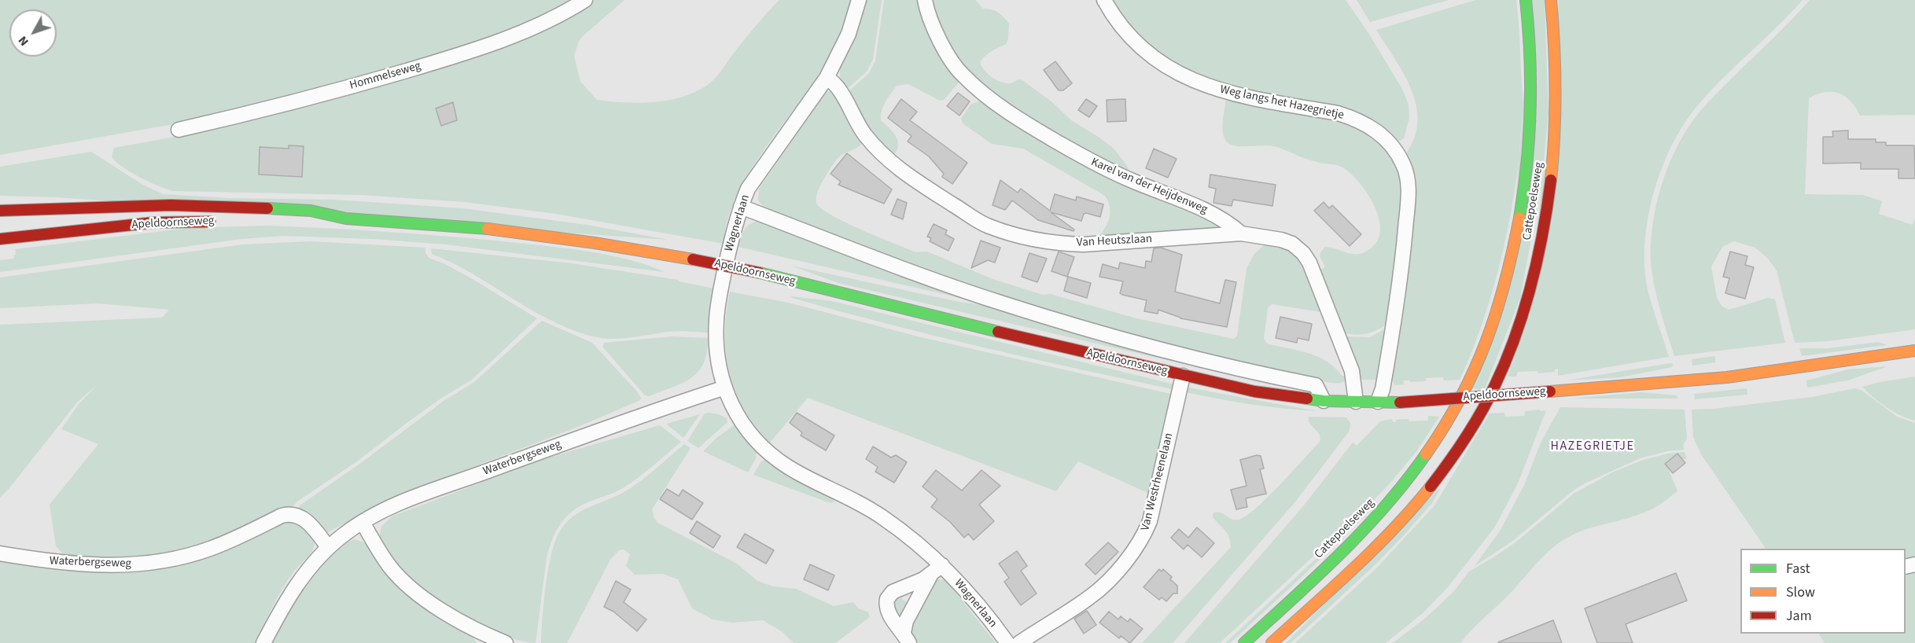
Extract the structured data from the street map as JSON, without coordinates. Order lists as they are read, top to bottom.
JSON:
{
  "streets": {
    "main road": ["Cattepoelseweg", "Apeldoornseweg"],
    "street": [
      "Hommelseweg",
      "Weg langs het Hazegrietje",
      "Karel van der Heijdenweg",
      "Wagnerlaan",
      "Van Heutszlaan",
      "Waterbergseweg",
      "Van Westrheenelaan"
    ]
  },
  "crossings": [
    ["Weg langs het Hazegrietje", "Apeldoornseweg"],
    ["Karel van der Heijdenweg", "Van Heutszlaan"],
    ["Apeldoornseweg", "Wagnerlaan"],
    ["Apeldoornseweg", "Van Heutszlaan"],
    ["Apeldoornseweg", "Van Westrheenelaan"],
    ["Wagnerlaan", "Van Heutszlaan"],
    ["Wagnerlaan", "Waterbergseweg"]
  ],
  "districts": ["HAZEGRIETJE"],
  "legend": ["Fast", "Slow", "Jam"],
  "north": "bottom left"
}
